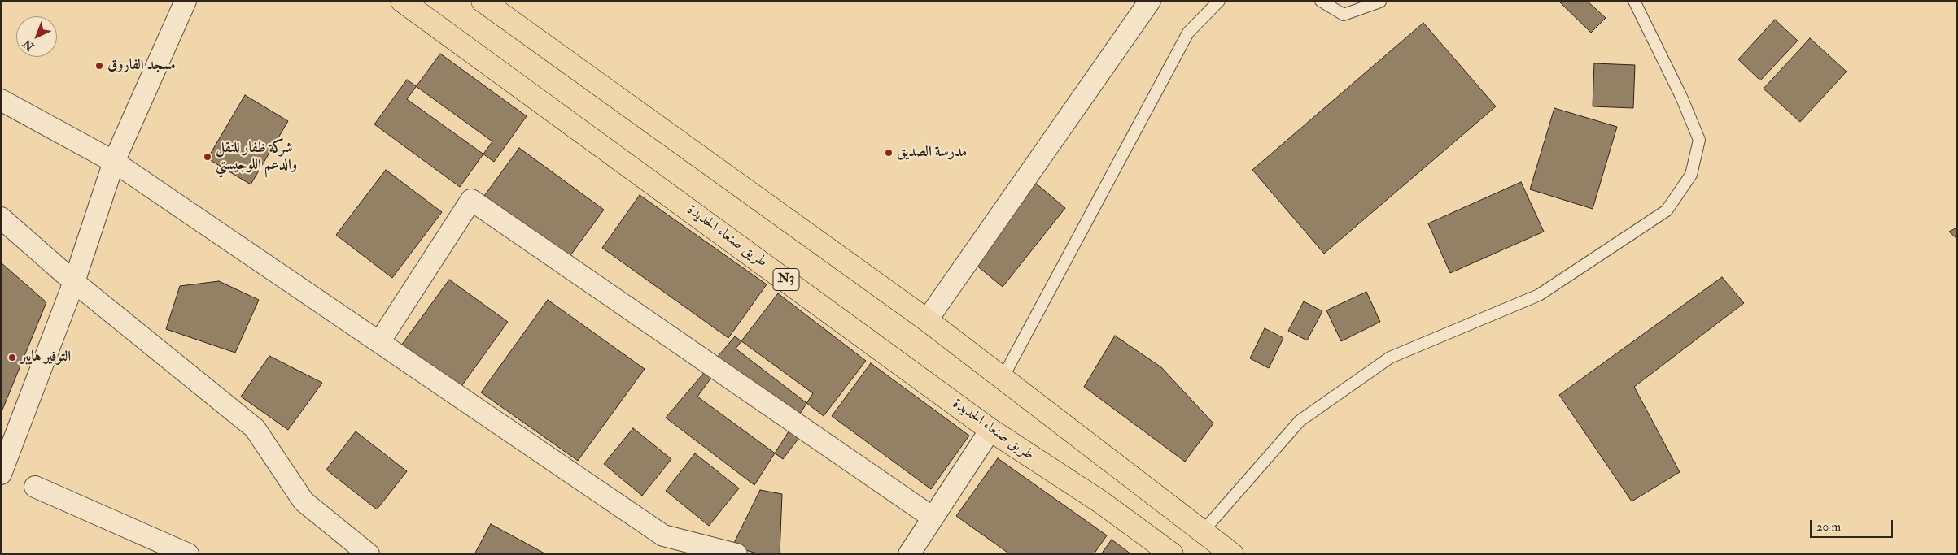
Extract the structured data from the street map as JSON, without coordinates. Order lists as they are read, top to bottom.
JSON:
{
  "streets": {
    "main road": ["طريق صنعاء الحديدة", "N3"]
  },
  "places": [
    "مسجد الفاروق",
    "مدرسة الصديق",
    "شركة ظفار للنقل والدعم اللوجيستي",
    "التوفير هايبر"
  ],
  "scale_bar": "20 m",
  "north": "bottom left"
}
